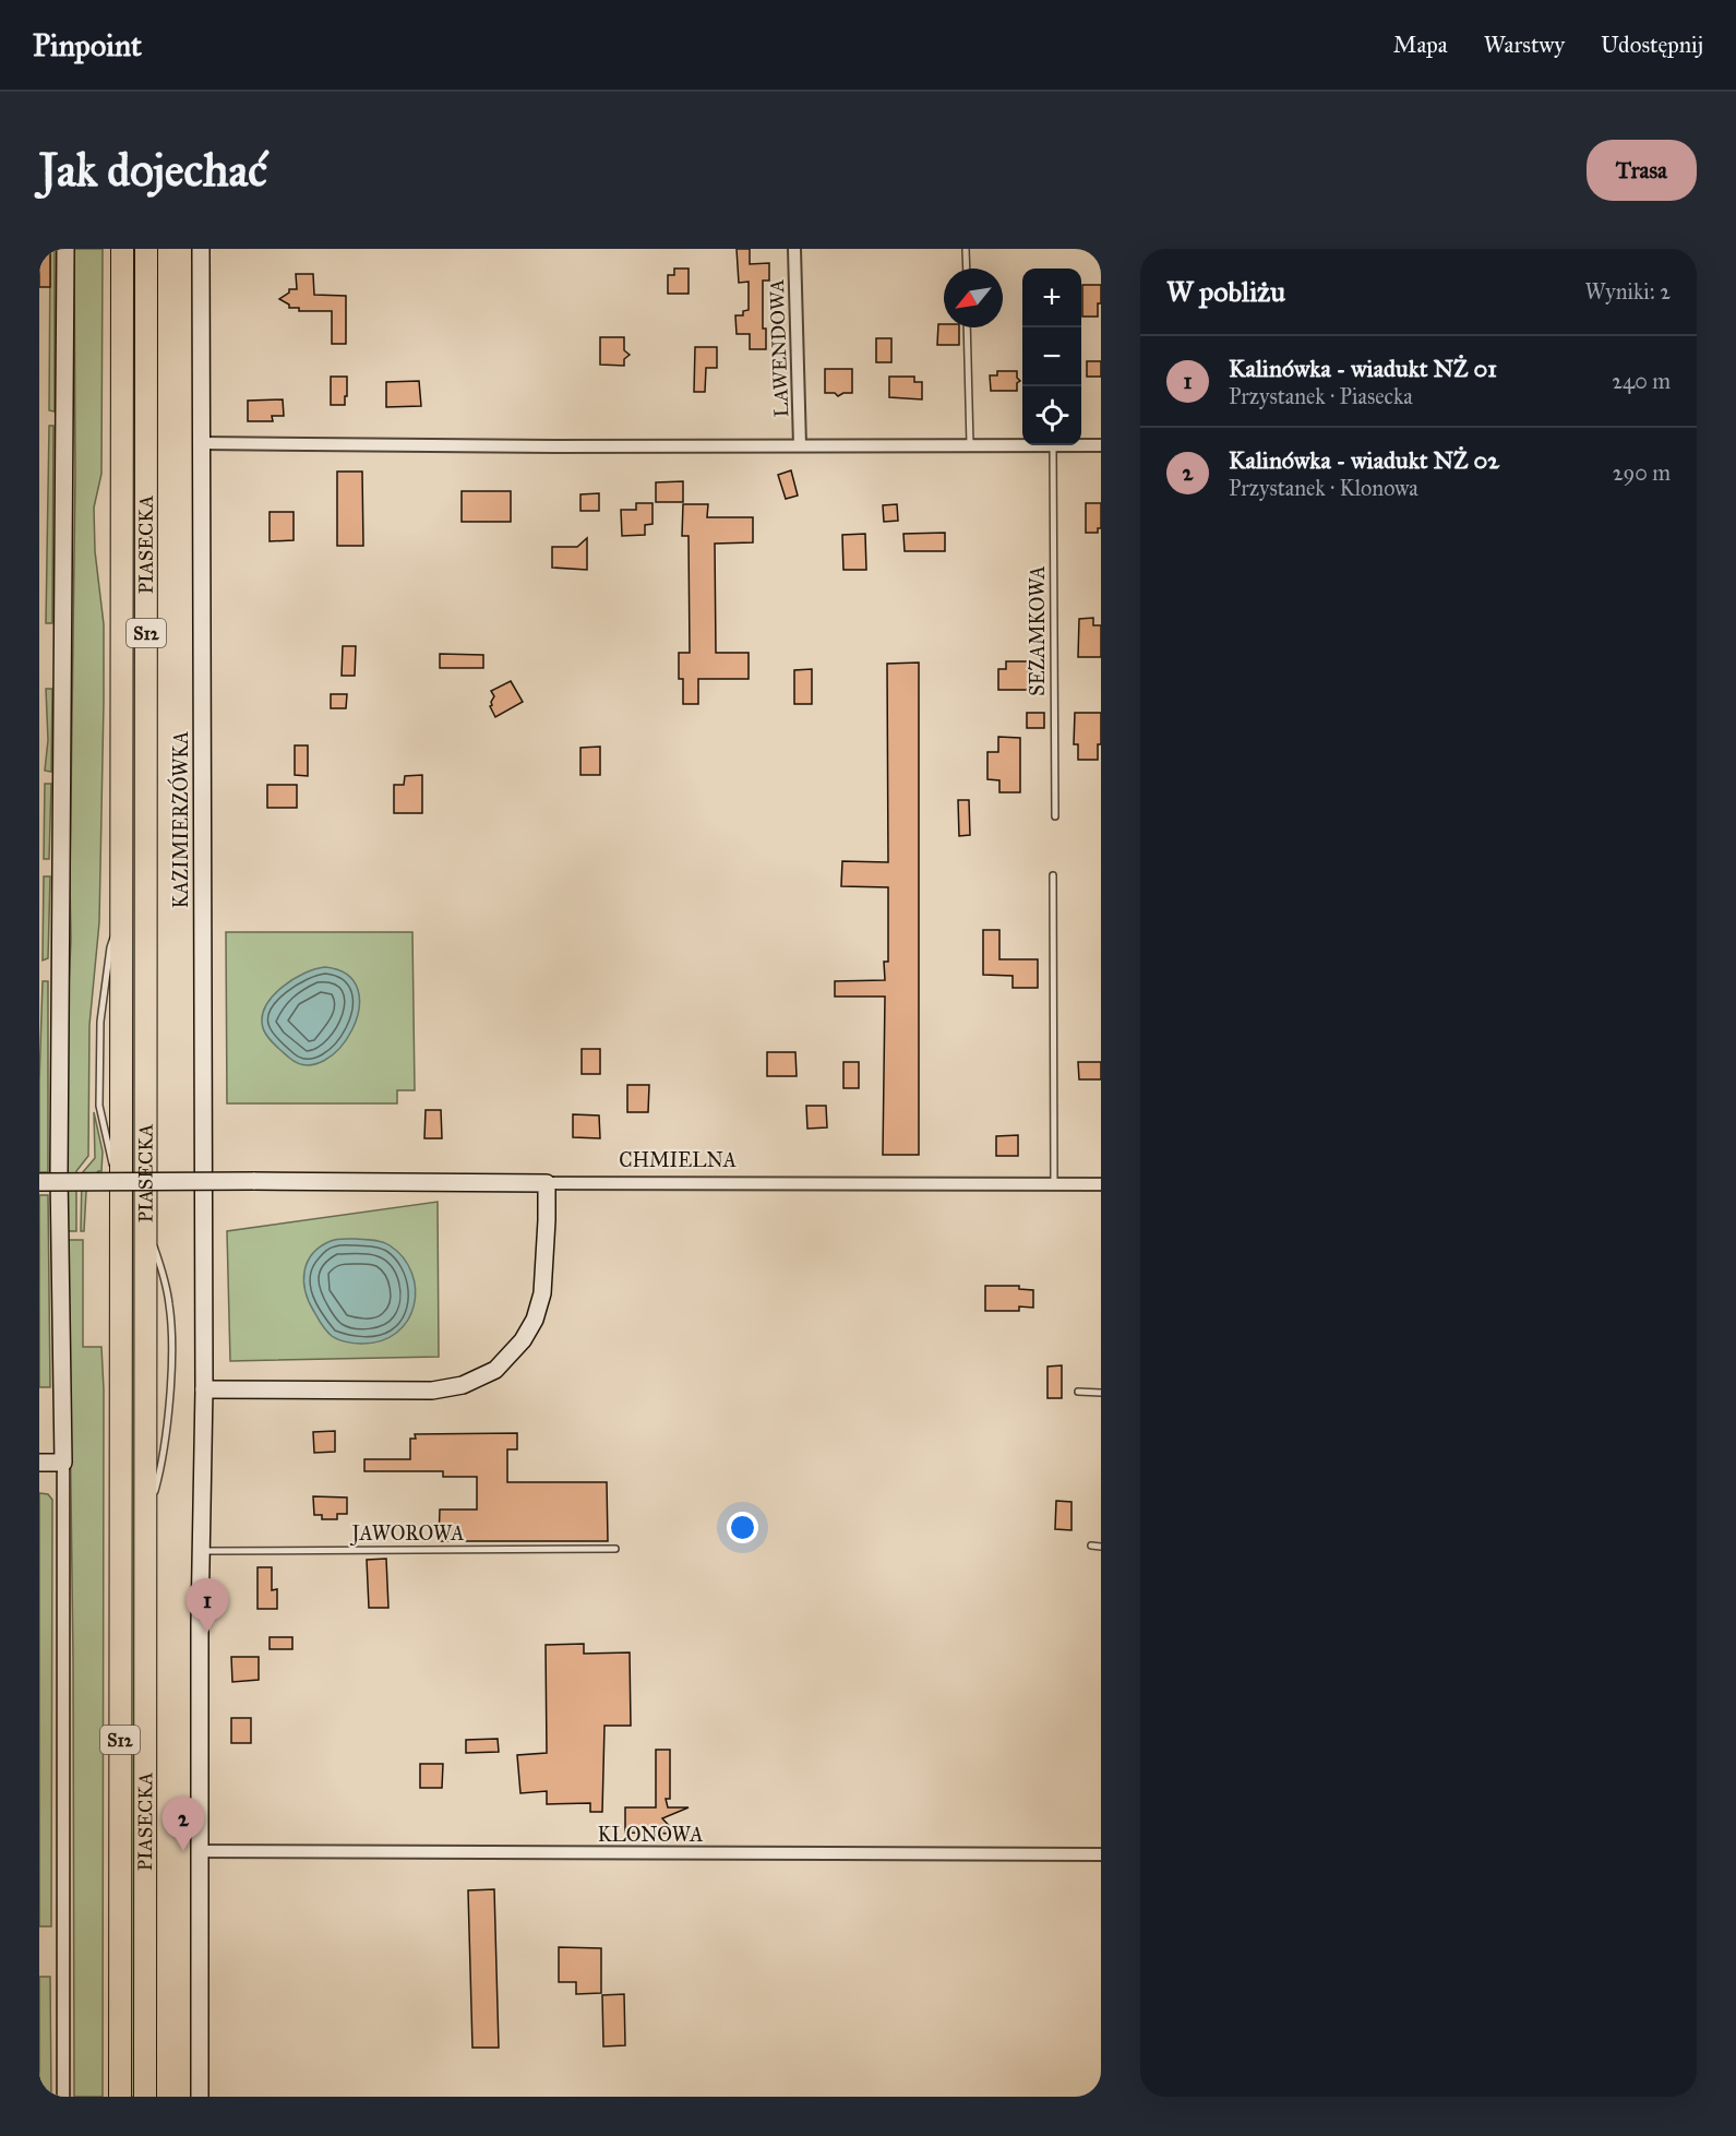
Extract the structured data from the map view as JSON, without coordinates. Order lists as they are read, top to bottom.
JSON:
{
  "streets": {
    "highway": ["PIASECKA", "S12"],
    "street": [
      "LAWENDOWA",
      "KAZIMIERZÓWKA",
      "CHMIELNA",
      "KLONOWA"
    ],
    "lane": ["SEZAMKOWA", "JAWOROWA"]
  },
  "crossings": [
    ["KAZIMIERZÓWKA", "JAWOROWA"],
    ["KAZIMIERZÓWKA", "KLONOWA"]
  ],
  "north": "bottom left",
  "page": {
    "header": "Pinpoint",
    "nav": ["Mapa", "Warstwy", "Udostępnij"],
    "buttons": "Trasa",
    "title": "Jak dojechać",
    "heading": ["W pobliżu", "Wyniki: 2"],
    "map_buttons": ["+", "−"],
    "list": [
      {
        "mark": "1",
        "name": "Kalinówka - wiadukt NŻ 01",
        "note": "Przystanek · Piasecka",
        "value": "240 m"
      },
      {
        "mark": "2",
        "name": "Kalinówka - wiadukt NŻ 02",
        "note": "Przystanek · Klonowa",
        "value": "290 m"
      }
    ],
    "pins": ["1", "2"]
  }
}
